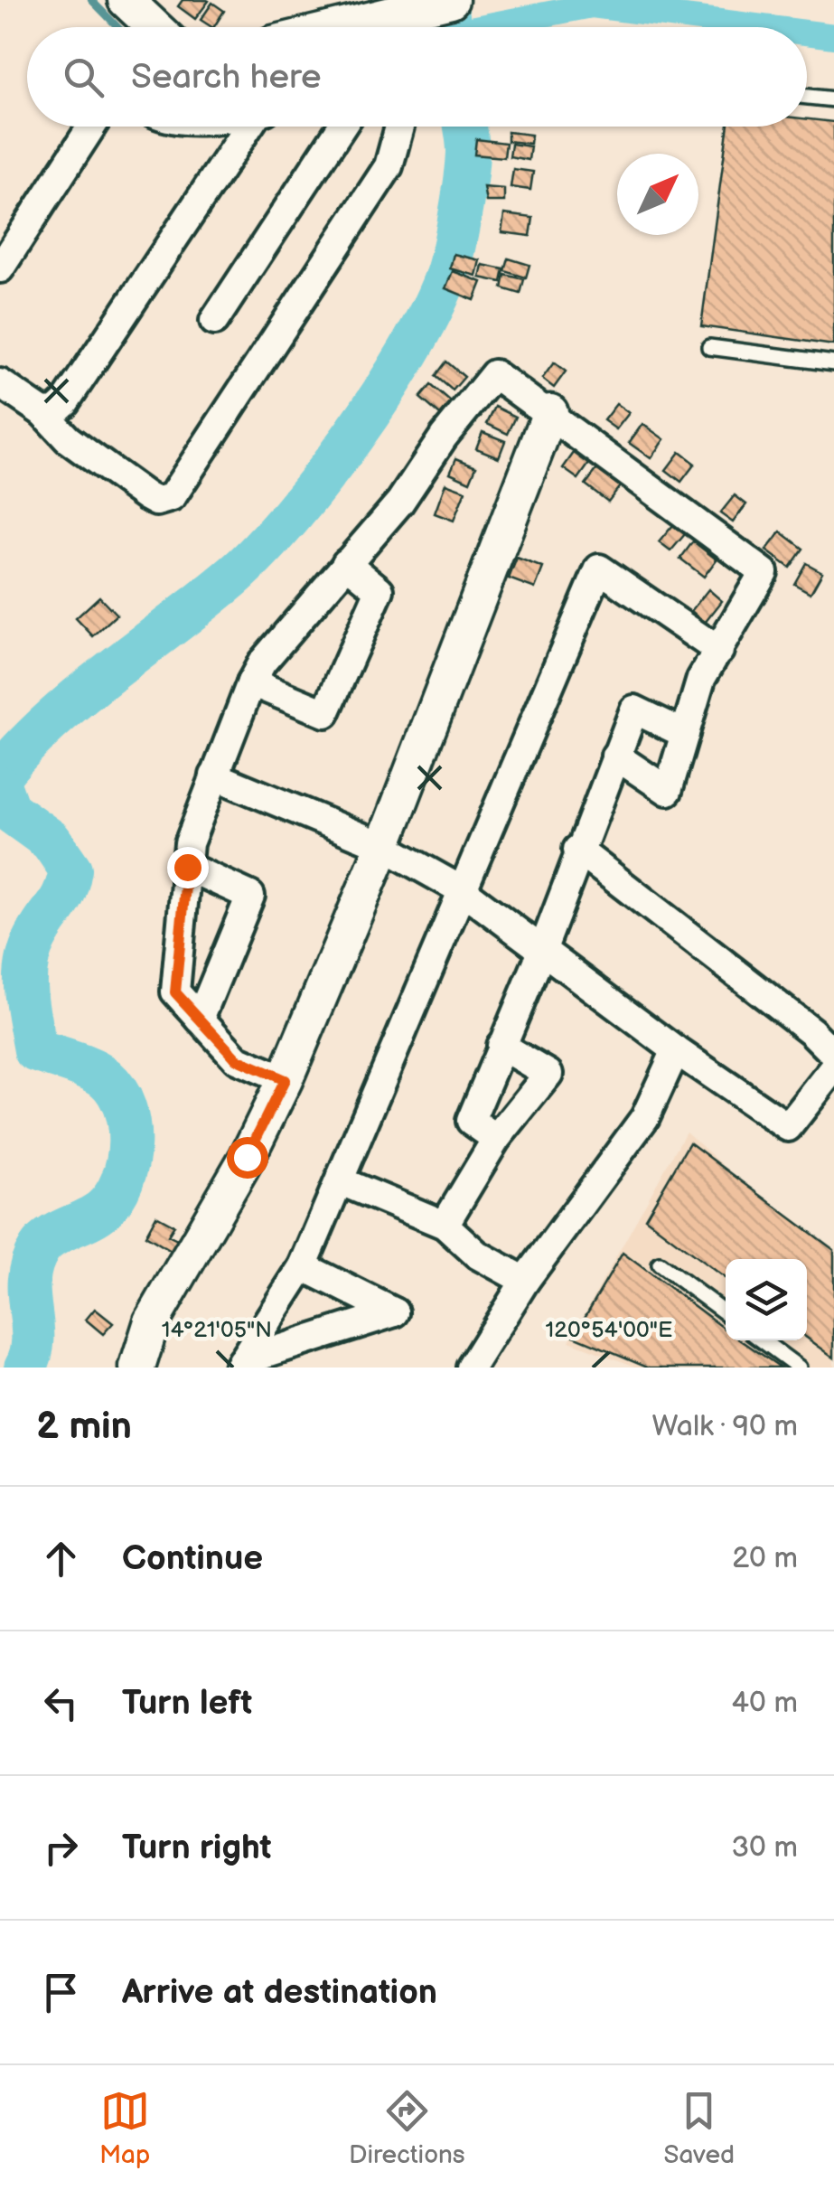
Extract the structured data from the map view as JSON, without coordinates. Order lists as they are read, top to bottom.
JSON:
{
  "north": "top right",
  "page": {
    "search": "Search here",
    "heading": ["2 min", "Walk · 90 m"],
    "list": [
      ["Continue", "20 m"],
      ["Turn left", "40 m"],
      ["Turn right", "30 m"],
      "Arrive at destination"
    ],
    "nav": ["Map", "Directions", "Saved"]
  },
  "coordinates": ["14°21'05\"N", "120°54'00\"E"]
}
